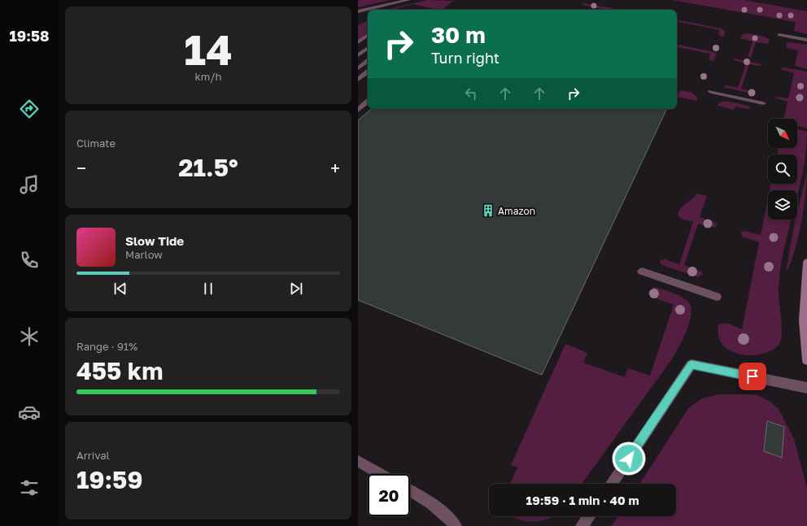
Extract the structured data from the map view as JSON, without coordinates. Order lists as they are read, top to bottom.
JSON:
{
  "places": {
    "building": ["Amazon"]
  },
  "north": "bottom right",
  "page": {
    "tabs": "19:58",
    "tile": [
      ["14", "km/h"],
      "Climate",
      ["Range · 91%", "455 km"],
      ["Arrival", "19:59"]
    ],
    "turn": ["30 m", "Turn right"],
    "heat": ["−", "21.5°", "+"],
    "song": ["Slow Tide", "Marlow"],
    "limit": "20",
    "trip": "19:59 · 1 min · 40 m"
  }
}
